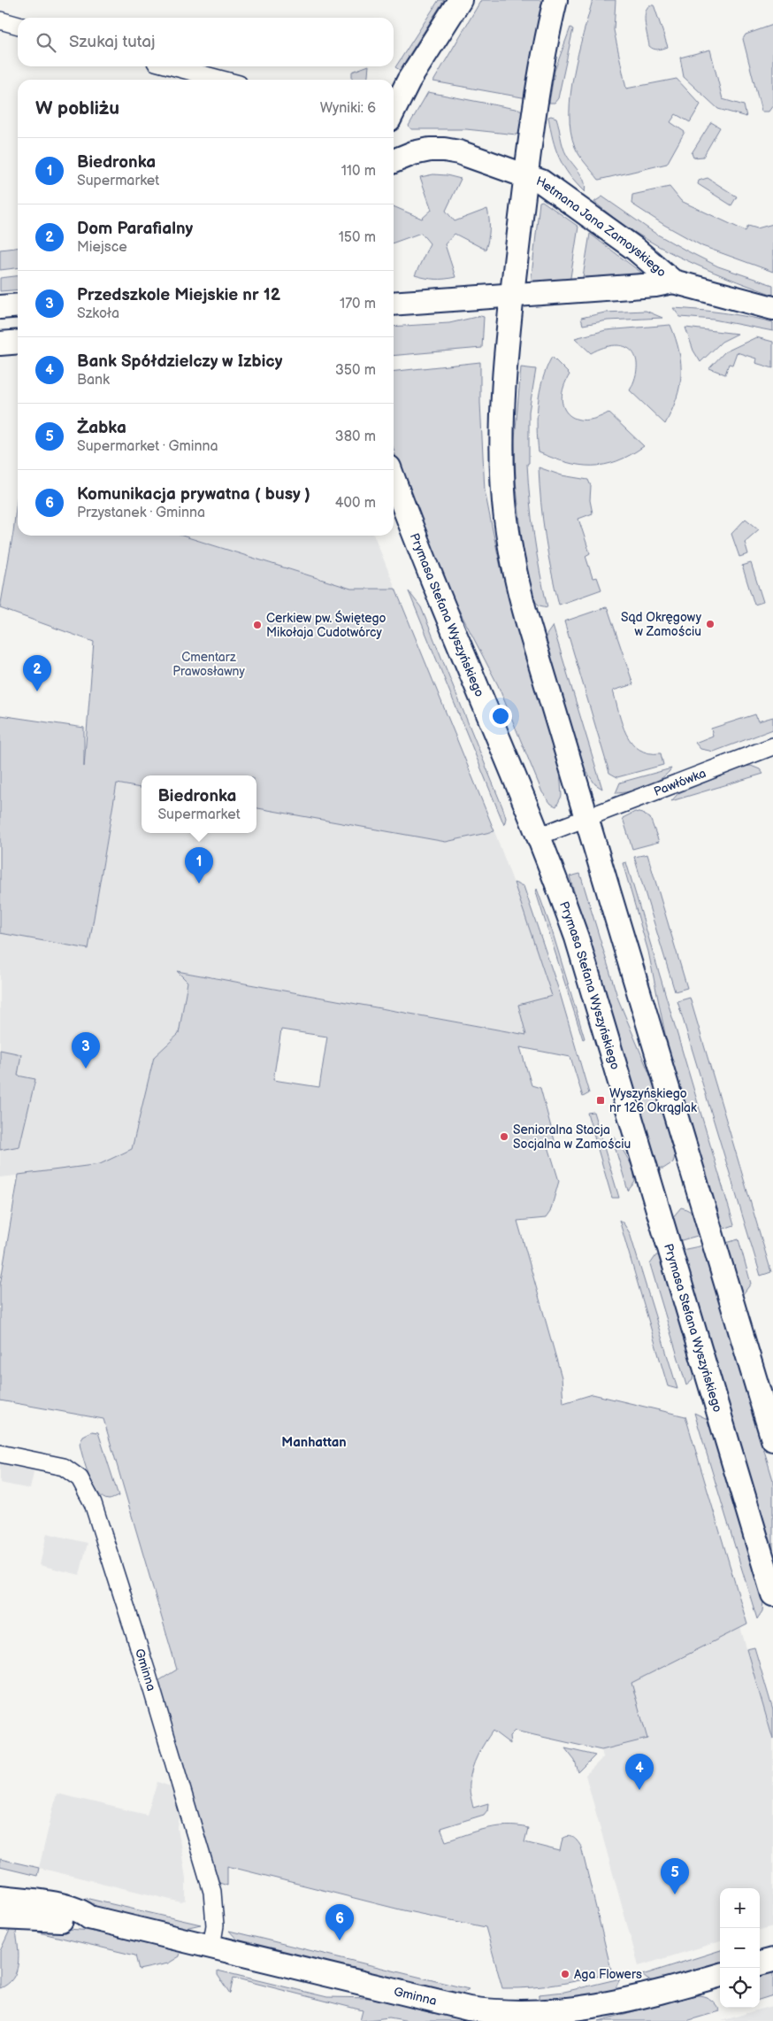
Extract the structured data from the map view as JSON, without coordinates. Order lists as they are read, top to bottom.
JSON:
{
  "streets": {
    "main road": ["Hetmana Jana Zamoyskiego", "Prymasa Stefana Wyszyńskiego", "Gminna"],
    "street": ["Pawłówka"]
  },
  "crossings": [
    ["Prymasa Stefana Wyszyńskiego", "Pawłówka"]
  ],
  "districts": ["Manhattan"],
  "parks": ["Cmentarz Prawosławny"],
  "places": {
    "other": [
      "Sąd Okręgowy w Zamościu",
      "Cerkiew pw. Świętego Mikołaja Cudotwórcy",
      "Senioralna Stacja Socjalna w Zamościu",
      "Aga Flowers"
    ],
    "transit": ["Wyszyńskiego nr 126 Okrąglak"]
  },
  "page": {
    "search": "Szukaj tutaj",
    "heading": ["W pobliżu", "Wyniki: 6"],
    "list": [
      {
        "mark": "1",
        "name": "Biedronka",
        "note": "Supermarket",
        "value": "110 m"
      },
      {
        "mark": "2",
        "name": "Dom Parafialny",
        "note": "Miejsce",
        "value": "150 m"
      },
      {
        "mark": "3",
        "name": "Przedszkole Miejskie nr 12",
        "note": "Szkoła",
        "value": "170 m"
      },
      {
        "mark": "4",
        "name": "Bank Spółdzielczy w Izbicy",
        "note": "Bank",
        "value": "350 m"
      },
      {
        "mark": "5",
        "name": "Żabka",
        "note": "Supermarket · Gminna",
        "value": "380 m"
      },
      {
        "mark": "6",
        "name": "Komunikacja prywatna ( busy )",
        "note": "Przystanek · Gminna",
        "value": "400 m"
      }
    ],
    "pins": [
      "2",
      "1",
      "3",
      "4",
      "5",
      "6"
    ],
    "popup": ["Biedronka", "Supermarket"],
    "map_buttons": ["+", "−"]
  }
}
